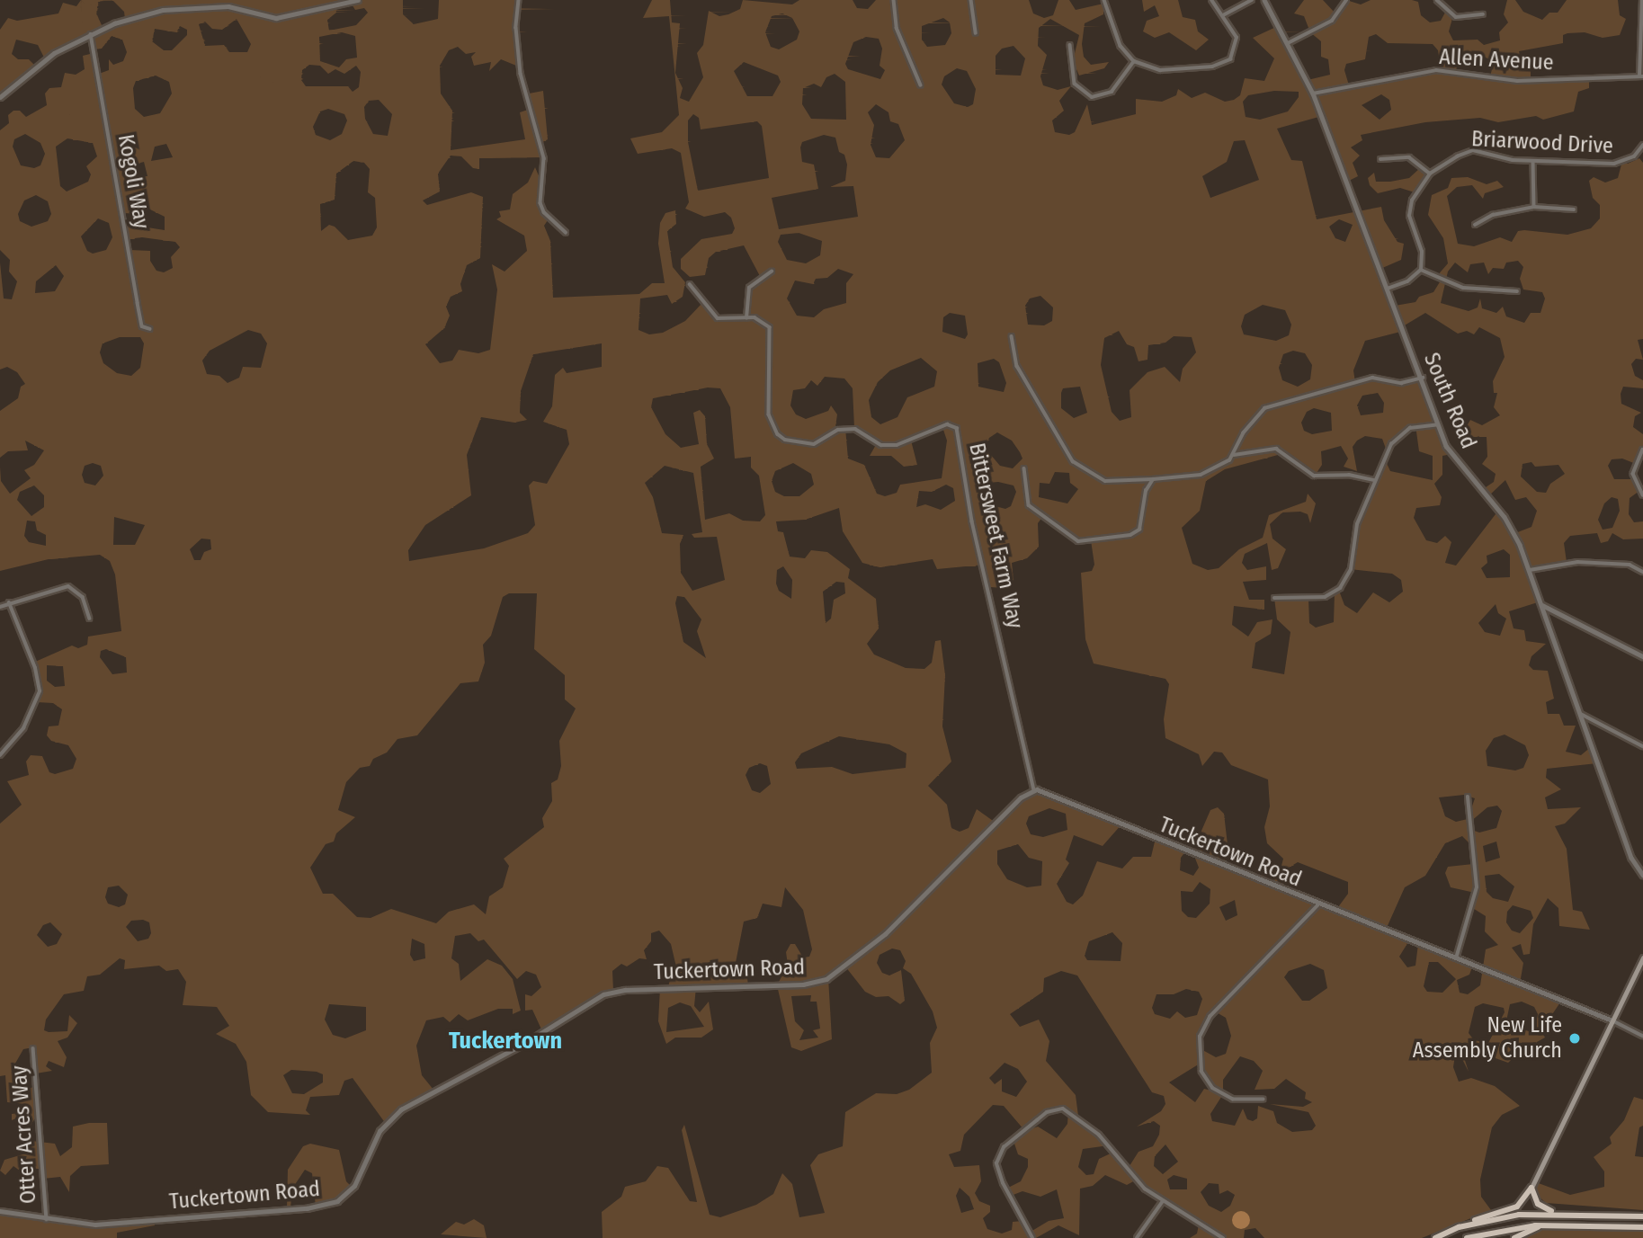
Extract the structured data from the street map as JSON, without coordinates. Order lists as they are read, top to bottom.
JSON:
{
  "streets": {
    "street": [
      "Allen Avenue",
      "Briarwood Drive",
      "Kogoli Way",
      "South Road",
      "Bittersweet Farm Way",
      "Tuckertown Road",
      "Otter Acres Way"
    ]
  },
  "crossings": [
    ["Allen Avenue", "South Road"],
    ["Bittersweet Farm Way", "Tuckertown Road"],
    ["Tuckertown Road", "Otter Acres Way"]
  ],
  "districts": ["Tuckertown"],
  "places": ["New Life Assembly Church"]
}
